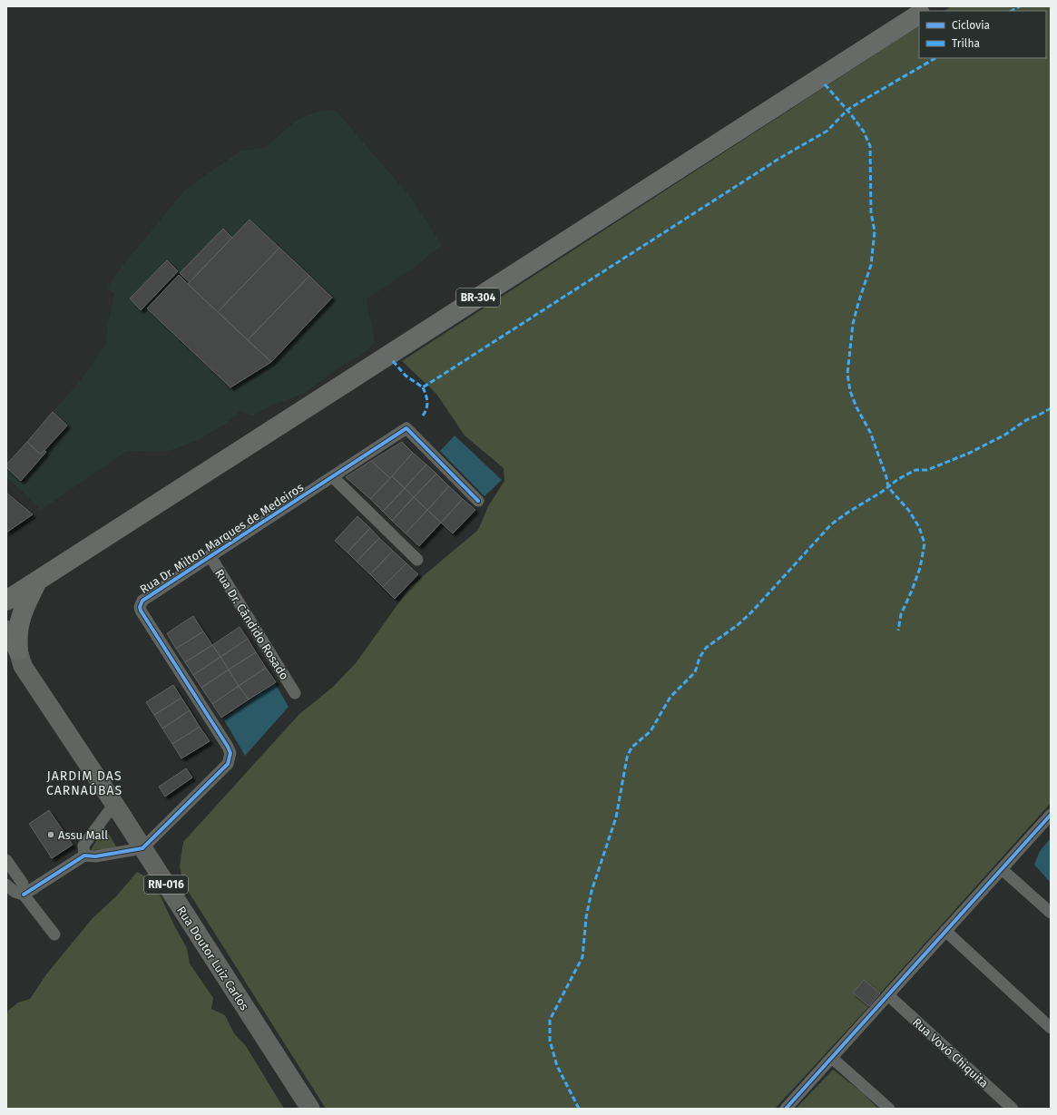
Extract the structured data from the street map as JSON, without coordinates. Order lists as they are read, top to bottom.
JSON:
{
  "streets": {
    "highway": ["BR-304"],
    "main road": ["RN-016", "Rua Doutor Luiz Carlos"],
    "street": ["Rua Dr. Milton Marques de Medeiros", "Rua Dr. Cândido Rosado", "Rua Vovó Chiquita"]
  },
  "crossings": [
    ["Rua Dr. Milton Marques de Medeiros", "Rua Dr. Cândido Rosado"],
    ["Rua Dr. Milton Marques de Medeiros", "Rua Doutor Luiz Carlos"]
  ],
  "districts": ["JARDIM DAS CARNAÚBAS"],
  "places": ["Assu Mall"],
  "legend": ["Ciclovia", "Trilha"]
}
